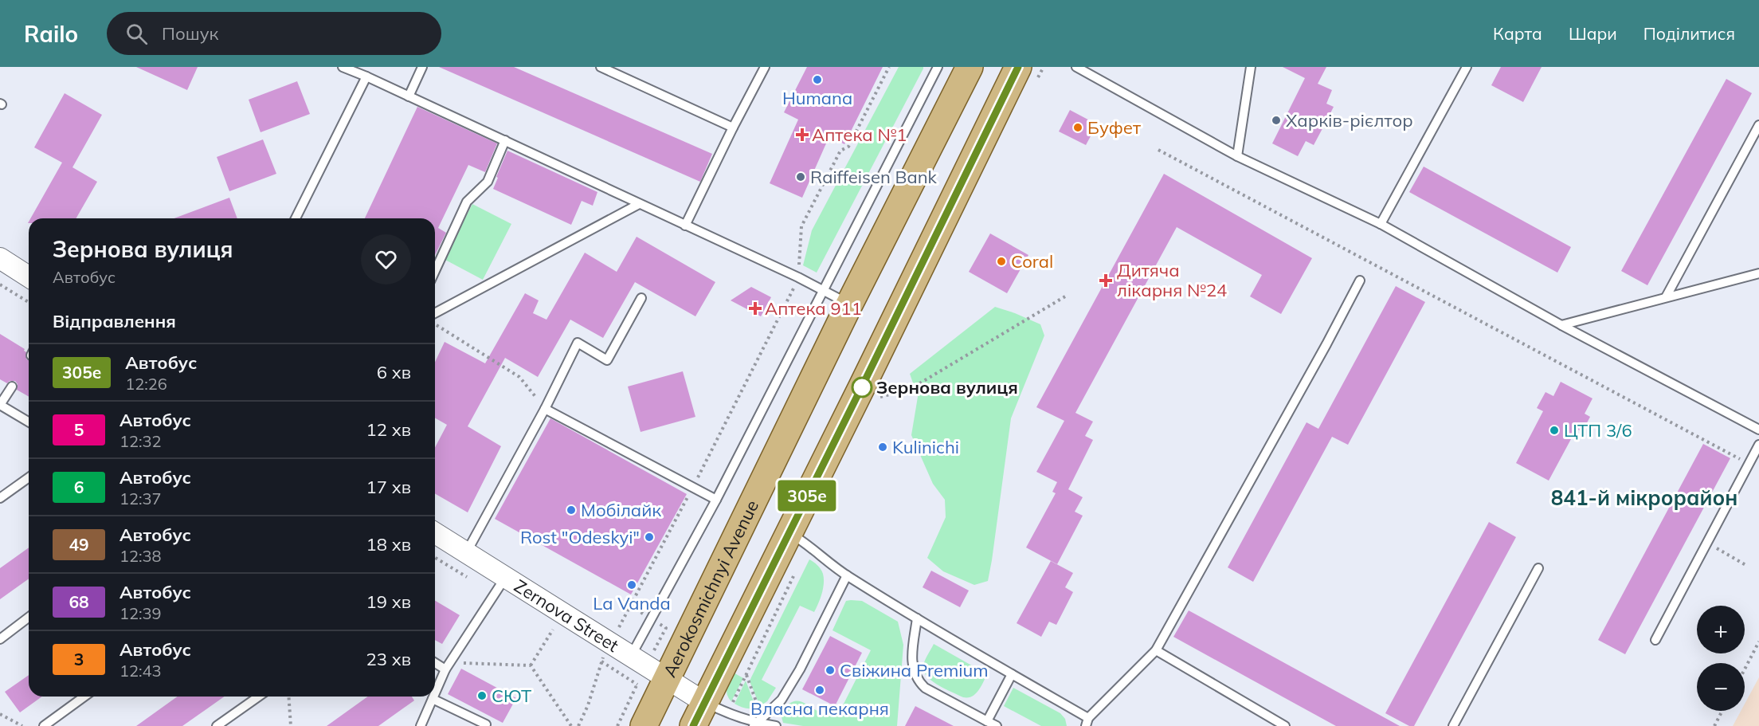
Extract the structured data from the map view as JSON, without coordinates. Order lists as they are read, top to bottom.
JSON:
{
  "streets": {
    "main road": ["Aerokosmichnyi Avenue"],
    "street": ["Zernova Street"]
  },
  "crossings": [
    ["Aerokosmichnyi Avenue", "Zernova Street"]
  ],
  "districts": ["841-й мікрорайон"],
  "places": {
    "other": [
      "Humana",
      "Харків-рієлтор",
      "Буфет",
      "Raiffeisen Bank",
      "Coral",
      "Зернова вулиця",
      "ЦТП 3/6",
      "Kulinichi",
      "Мобілайк",
      "Rost \"Odeskyi\"",
      "La Vanda",
      "Свіжина Premium",
      "Власна пекарня",
      "СЮТ"
    ],
    "health": ["Аптека №1", "Дитяча лікарня №24", "Аптека 911"]
  },
  "lines": ["bus line 305e"],
  "page": {
    "header": "Railo",
    "search": "Пошук",
    "nav": ["Карта", "Шари", "Поділитися"],
    "on_map": "305e",
    "heading": [
      ["Зернова вулиця", "Автобус"],
      "Відправлення"
    ],
    "list": [
      {
        "mark": "305e",
        "name": "Автобус",
        "note": "12:26",
        "value": "6 хв"
      },
      {
        "mark": "5",
        "name": "Автобус",
        "note": "12:32",
        "value": "12 хв"
      },
      {
        "mark": "6",
        "name": "Автобус",
        "note": "12:37",
        "value": "17 хв"
      },
      {
        "mark": "49",
        "name": "Автобус",
        "note": "12:38",
        "value": "18 хв"
      },
      {
        "mark": "68",
        "name": "Автобус",
        "note": "12:39",
        "value": "19 хв"
      },
      {
        "mark": "3",
        "name": "Автобус",
        "note": "12:43",
        "value": "23 хв"
      }
    ],
    "map_buttons": ["+", "−"]
  }
}
